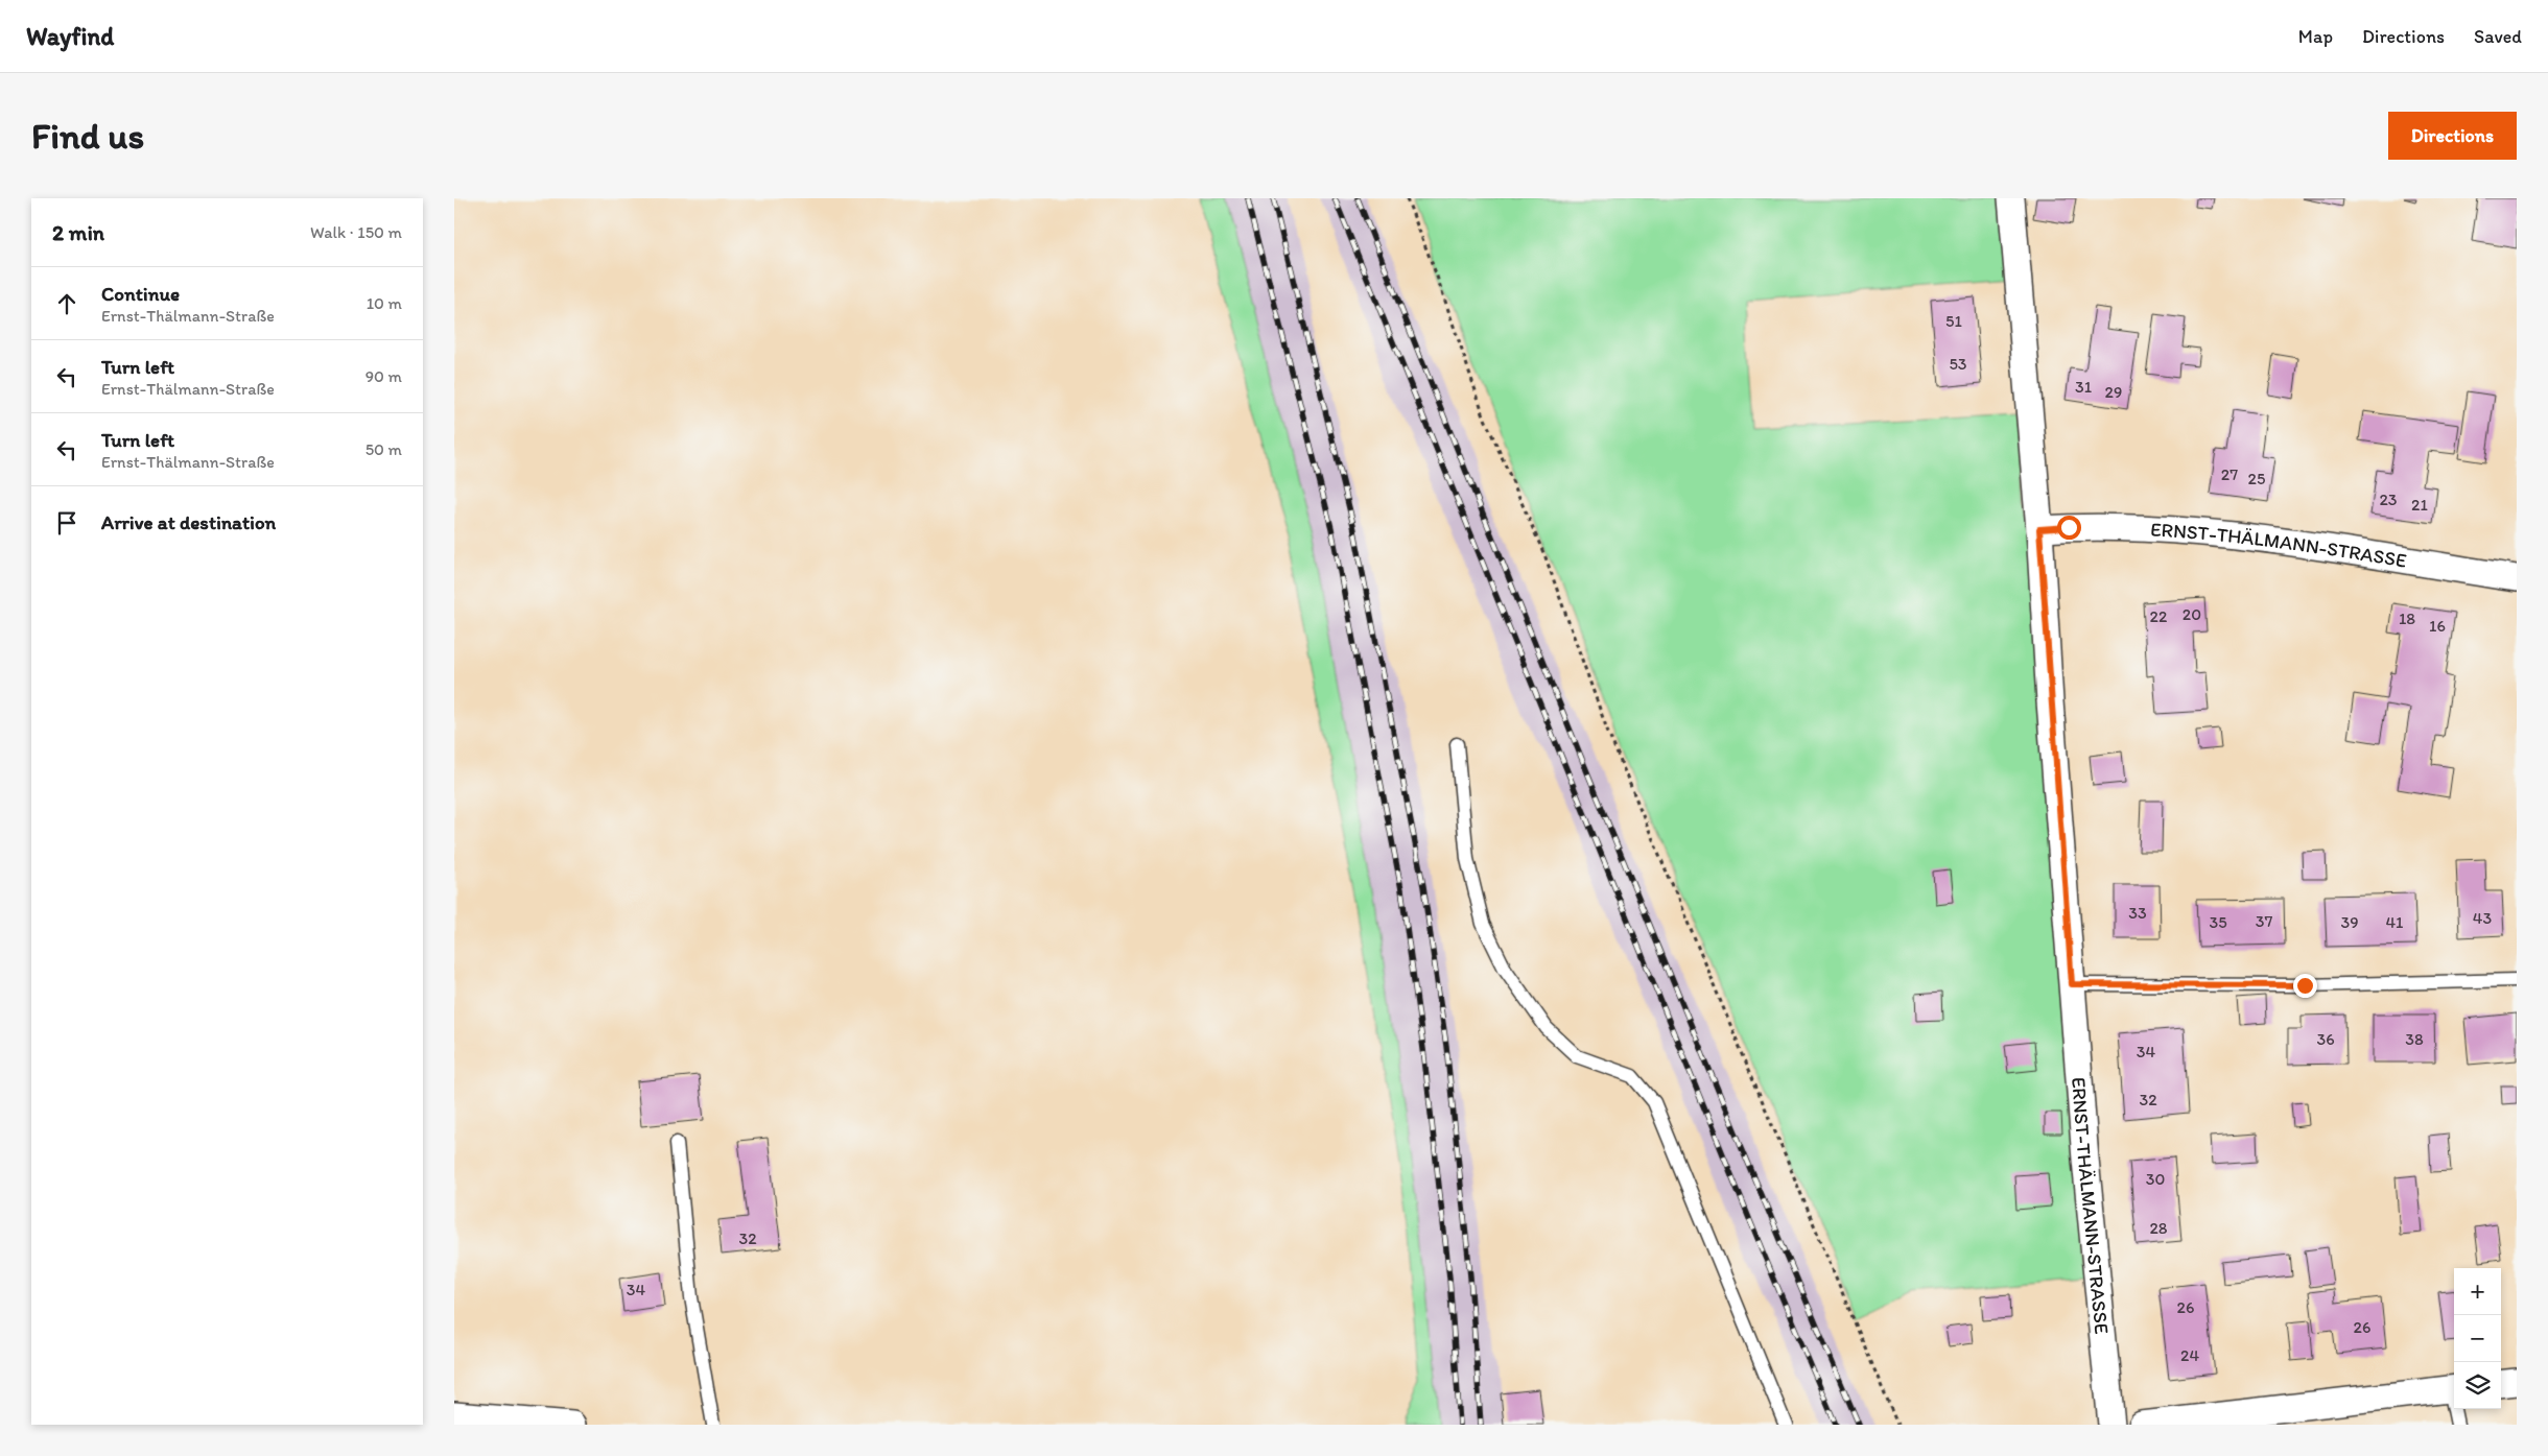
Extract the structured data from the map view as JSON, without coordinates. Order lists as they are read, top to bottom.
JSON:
{
  "streets": {
    "street": ["ERNST-THÄLMANN-STRASSE"]
  },
  "house_numbers": [
    "51",
    "53",
    "31",
    "29",
    "27",
    "25",
    "23",
    "21",
    "20",
    "22",
    "18",
    "16",
    "33",
    "43",
    "37",
    "35",
    "39",
    "41",
    "36",
    "38",
    "34",
    "32",
    "30",
    "28",
    "32",
    "34",
    "26",
    "26",
    "24"
  ],
  "page": {
    "header": "Wayfind",
    "nav": ["Map", "Directions", "Saved"],
    "buttons": "Directions",
    "title": "Find us",
    "heading": ["2 min", "Walk · 150 m"],
    "list": [
      ["Continue", "Ernst-Thälmann-Straße", "10 m"],
      ["Turn left", "Ernst-Thälmann-Straße", "90 m"],
      ["Turn left", "Ernst-Thälmann-Straße", "50 m"],
      "Arrive at destination"
    ],
    "map_buttons": ["+", "−"]
  }
}
